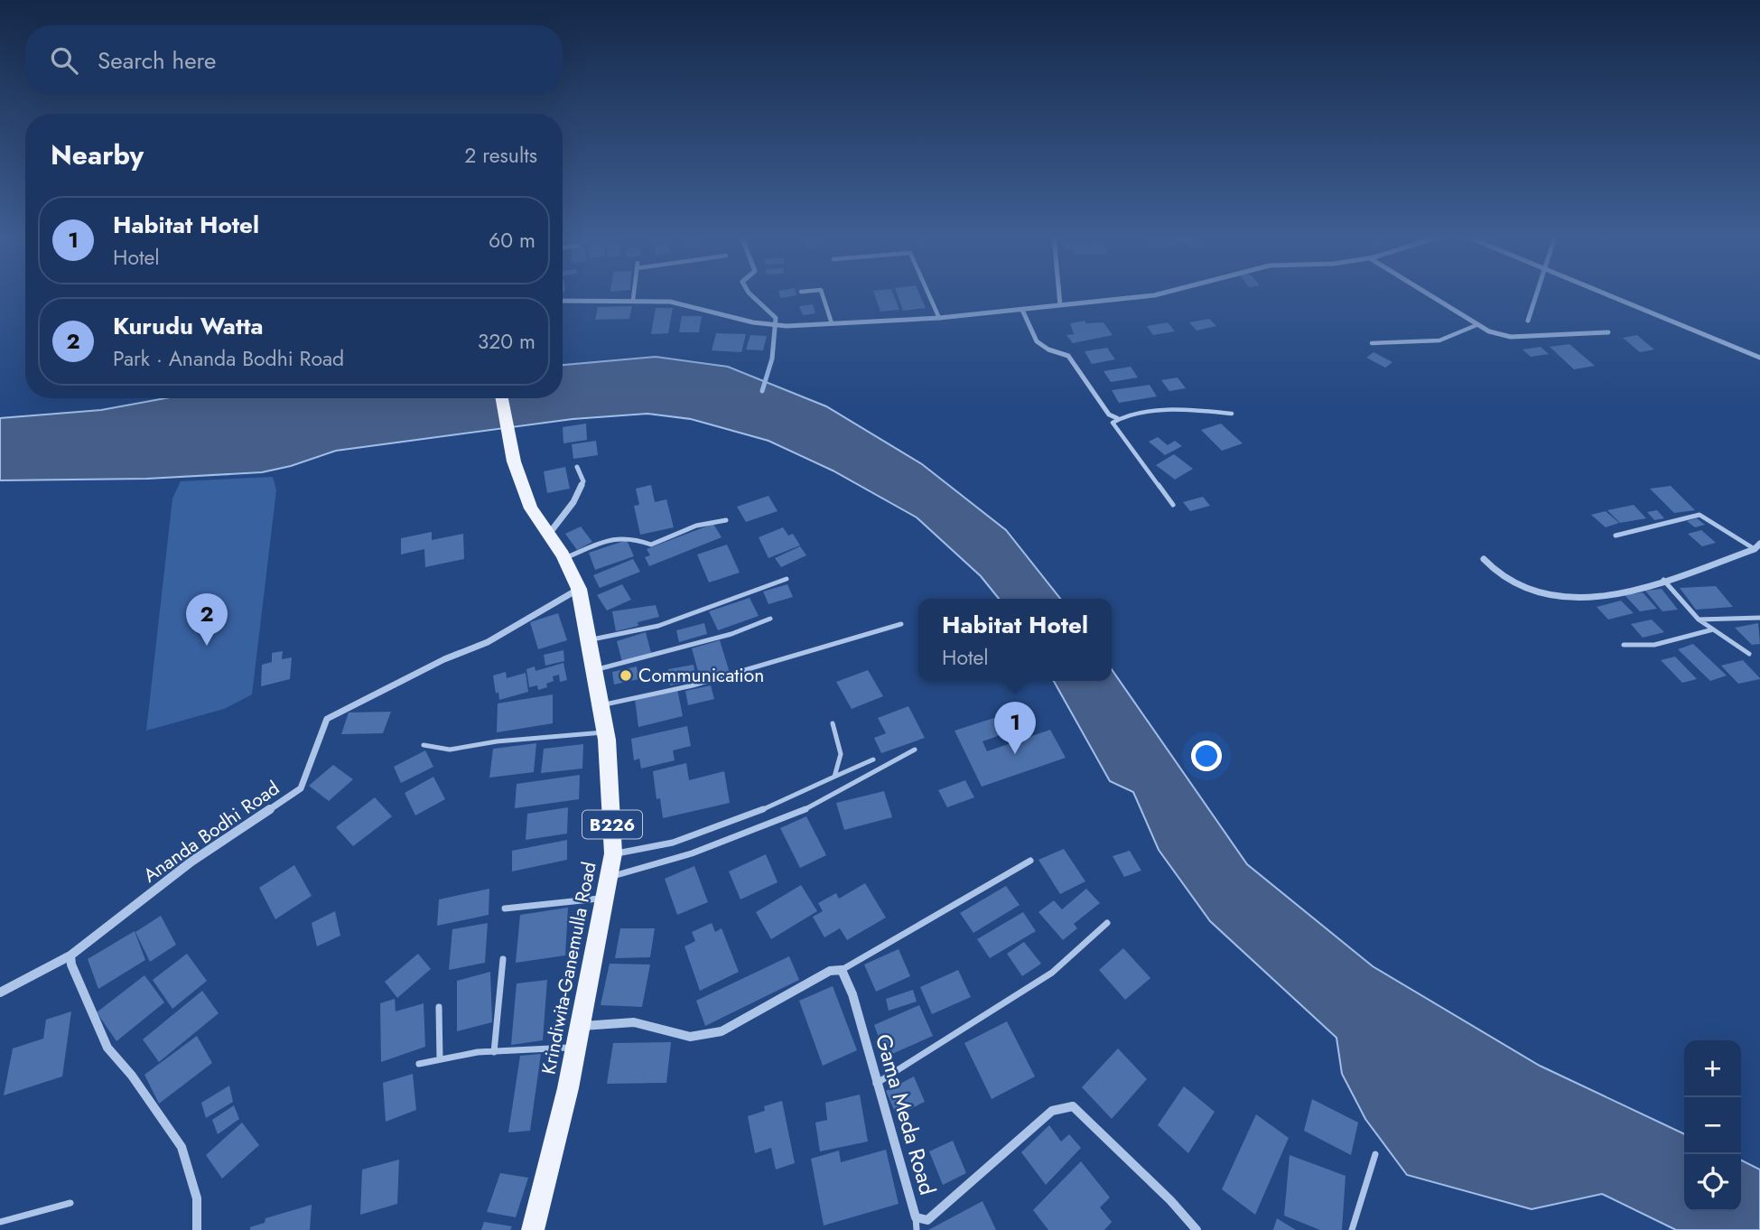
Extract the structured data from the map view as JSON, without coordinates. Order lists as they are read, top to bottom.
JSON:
{
  "streets": {
    "main road": ["B226", "Krindiwita-Ganemulla Road"],
    "street": ["Ananda Bodhi Road", "Gama Meda Road"]
  },
  "crossings": [
    ["Ananda Bodhi Road", "Krindiwita-Ganemulla Road"]
  ],
  "places": ["Communication"],
  "page": {
    "search": "Search here",
    "heading": ["Nearby", "2 results"],
    "list": [
      {
        "mark": "1",
        "name": "Habitat Hotel",
        "note": "Hotel",
        "value": "60 m"
      },
      {
        "mark": "2",
        "name": "Kurudu Watta",
        "note": "Park · Ananda Bodhi Road",
        "value": "320 m"
      }
    ],
    "pins": ["2", "1"],
    "popup": ["Habitat Hotel", "Hotel"],
    "map_buttons": ["+", "−"]
  }
}
